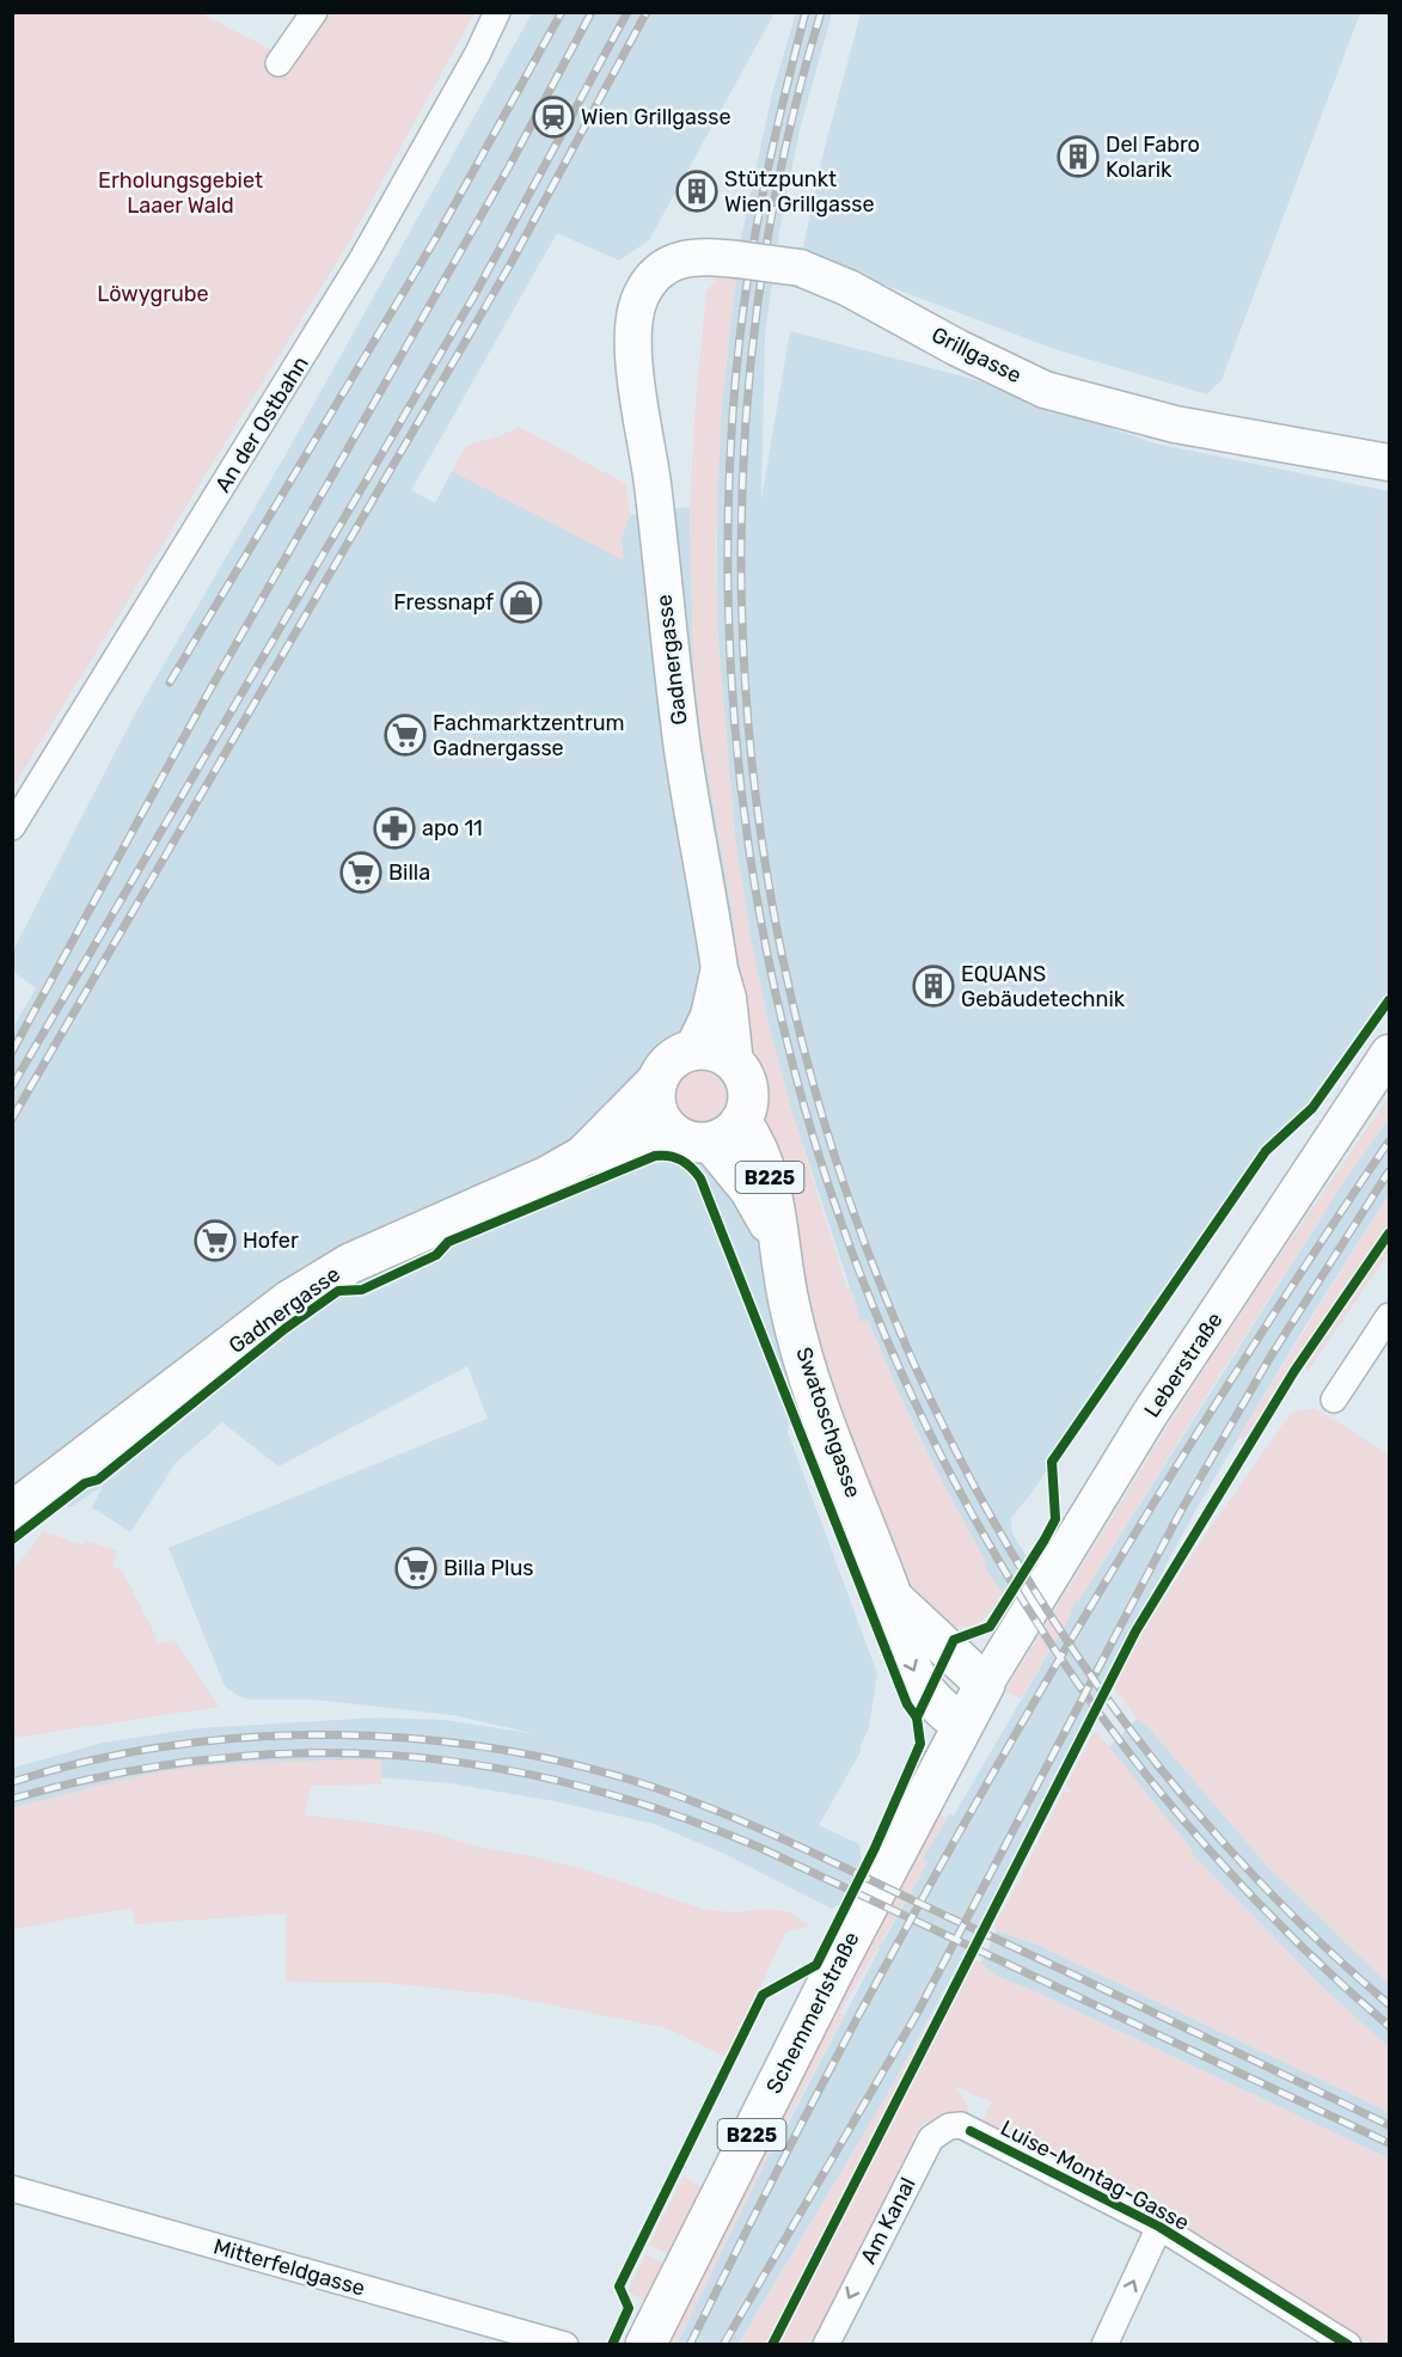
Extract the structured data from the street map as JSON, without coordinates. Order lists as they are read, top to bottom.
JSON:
{
  "streets": {
    "main road": [
      "Grillgasse",
      "Gadnergasse",
      "B225",
      "Leberstraße",
      "Swatoschgasse",
      "Schemmerlstraße"
    ],
    "street": [
      "An der Ostbahn",
      "Luise-Montag-Gasse",
      "Am Kanal",
      "Mitterfeldgasse"
    ]
  },
  "crossings": [
    ["Grillgasse", "Gadnergasse"],
    ["Gadnergasse", "B225"],
    ["Gadnergasse", "Swatoschgasse"],
    ["B225", "Swatoschgasse"],
    ["Leberstraße", "Swatoschgasse"],
    ["Leberstraße", "Schemmerlstraße"],
    ["Swatoschgasse", "Schemmerlstraße"],
    ["Luise-Montag-Gasse", "Am Kanal"]
  ],
  "one_way": ["Am Kanal"],
  "parks": ["Erholungsgebiet Laaer Wald", "Löwygrube"],
  "places": {
    "station": ["Wien Grillgasse"],
    "building": ["Del Fabro Kolarik", "Stützpunkt Wien Grillgasse", "EQUANS Gebäudetechnik"],
    "shop": ["Fressnapf"],
    "supermarket": [
      "Fachmarktzentrum Gadnergasse",
      "Billa",
      "Hofer",
      "Billa Plus"
    ],
    "pharmacy": ["apo 11"]
  }
}
